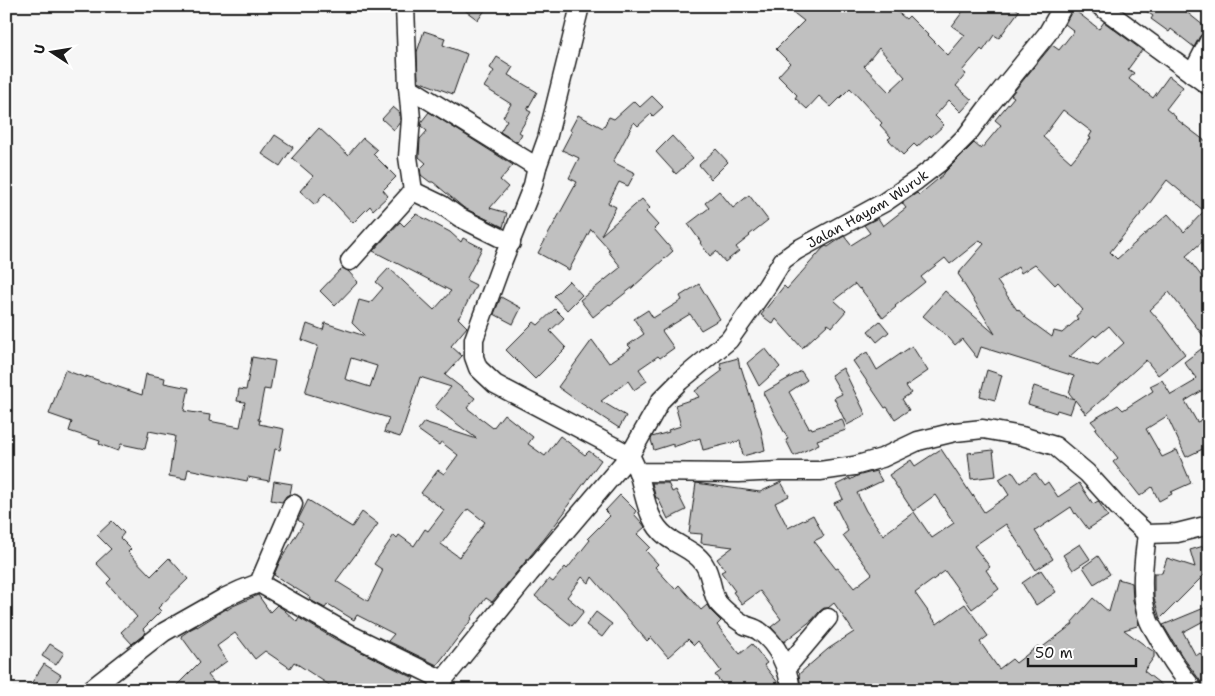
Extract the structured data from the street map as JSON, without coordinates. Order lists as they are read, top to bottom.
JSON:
{
  "streets": {
    "street": ["Jalan Hayam Wuruk"]
  },
  "scale_bar": "50 m",
  "north": "left"
}
